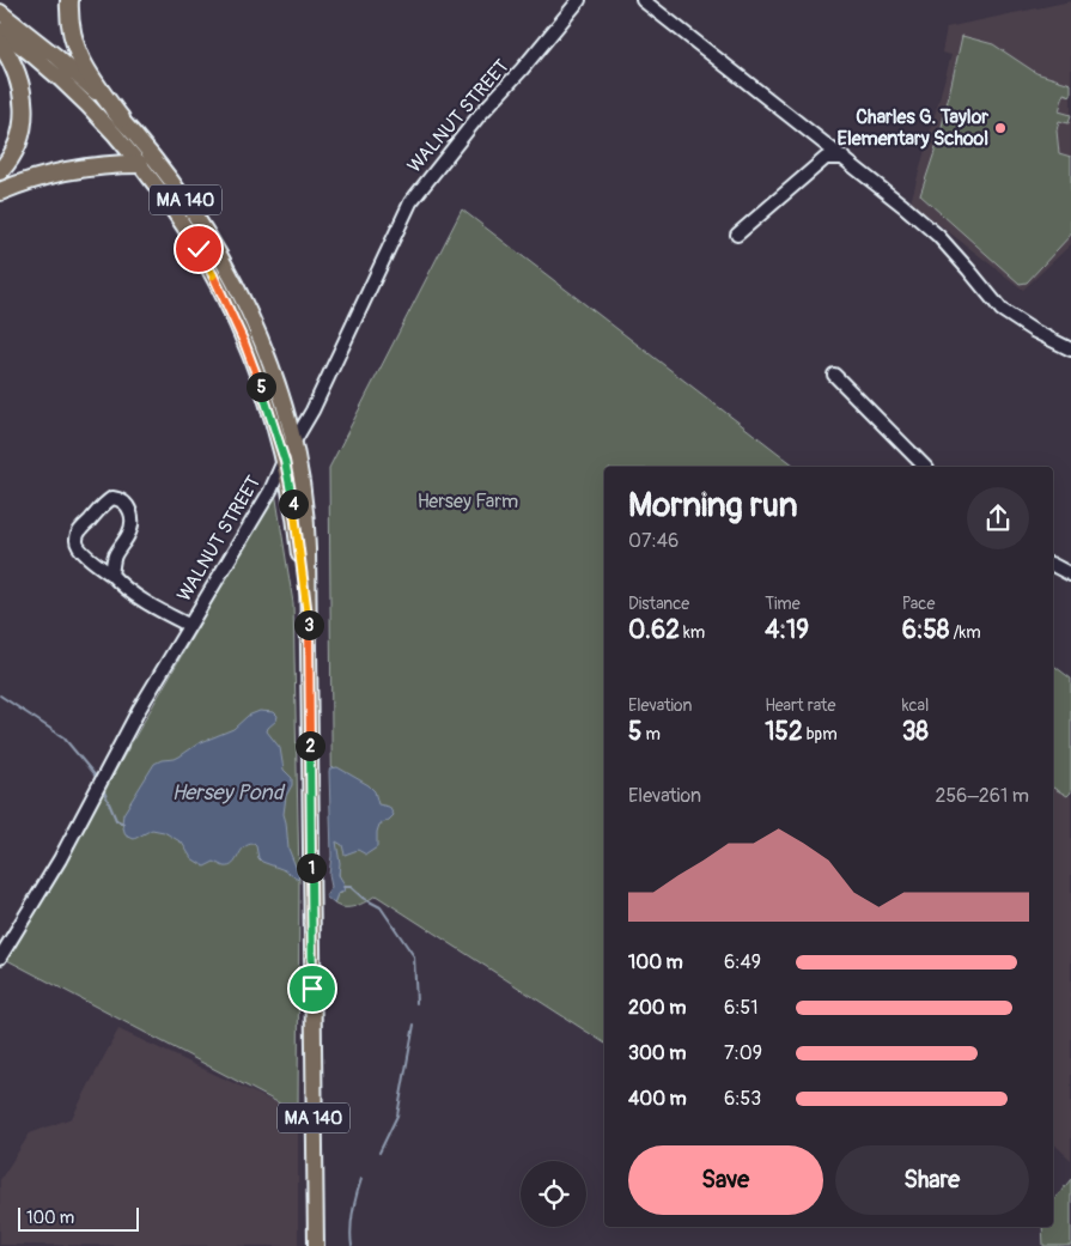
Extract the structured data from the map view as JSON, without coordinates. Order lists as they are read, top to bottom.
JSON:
{
  "streets": {
    "main road": ["MA 140"],
    "street": ["WALNUT STREET"]
  },
  "crossings": [
    ["WALNUT STREET", "MA 140"]
  ],
  "water": ["Hersey Pond"],
  "parks": ["Hersey Farm"],
  "places": ["Charles G. Taylor Elementary School"],
  "scale_bar": "100 m",
  "page": {
    "pins": [
      "5",
      "4",
      "3",
      "2",
      "1"
    ],
    "heading": ["Morning run", "07:46"],
    "stats": [
      ["Distance", "0.62 km"],
      ["Time", "4:19"],
      ["Pace", "6:58 /km"],
      ["Elevation", "5 m"],
      ["Heart rate", "152 bpm"],
      ["kcal", "38"]
    ],
    "chart": ["Elevation", "256–261 m"],
    "list": [
      {
        "name": "100 m",
        "note": "6:49"
      },
      {
        "name": "200 m",
        "note": "6:51"
      },
      {
        "name": "300 m",
        "note": "7:09"
      },
      {
        "name": "400 m",
        "note": "6:53"
      }
    ],
    "buttons": ["Save", "Share"],
    "scale": "100 m"
  }
}
